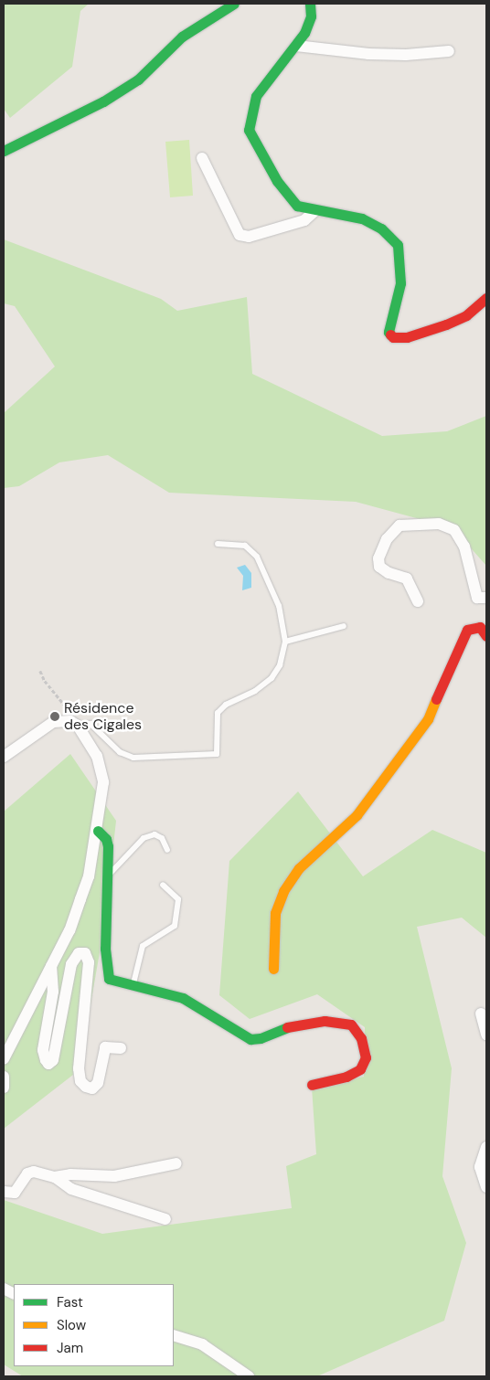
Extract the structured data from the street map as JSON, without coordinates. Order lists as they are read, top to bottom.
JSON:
{
  "places": ["Résidence des Cigales"],
  "legend": ["Fast", "Slow", "Jam"]
}
